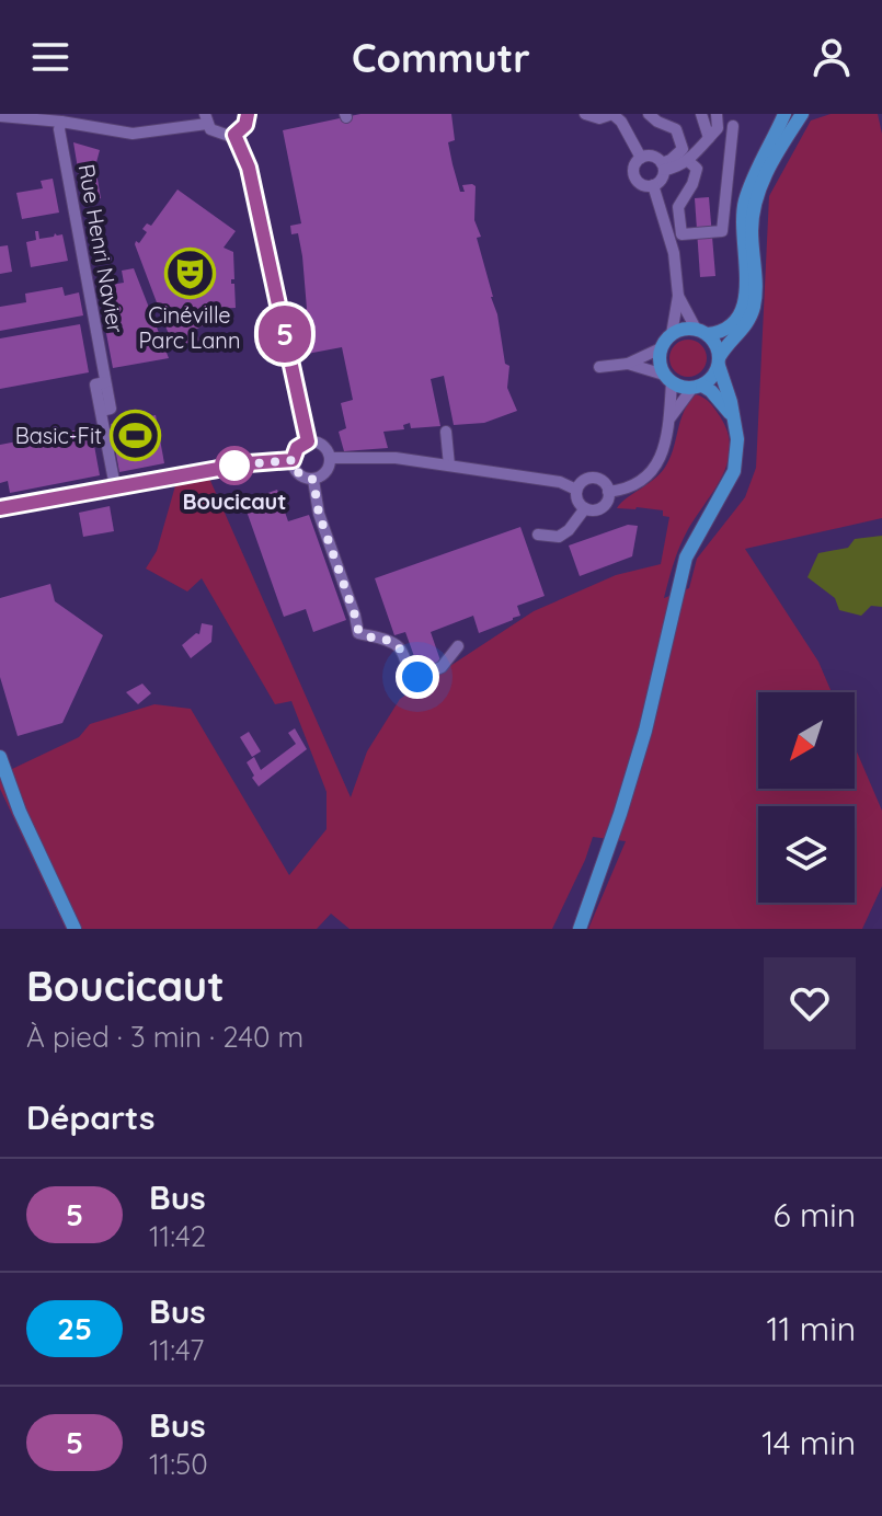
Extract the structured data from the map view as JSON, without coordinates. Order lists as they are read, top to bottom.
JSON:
{
  "streets": {
    "street": ["Rue Henri Navier"]
  },
  "places": {
    "theatre": ["Cinéville Parc Lann"],
    "sports": ["Basic-Fit"],
    "other": ["Boucicaut"]
  },
  "lines": ["bus line 5"],
  "north": "bottom left",
  "page": {
    "header": "Commutr",
    "on_map": "5",
    "heading": [
      ["Boucicaut", "À pied · 3 min · 240 m"],
      "Départs"
    ],
    "list": [
      {
        "mark": "5",
        "name": "Bus",
        "note": "11:42",
        "value": "6 min"
      },
      {
        "mark": "25",
        "name": "Bus",
        "note": "11:47",
        "value": "11 min"
      },
      {
        "mark": "5",
        "name": "Bus",
        "note": "11:50",
        "value": "14 min"
      }
    ]
  }
}
